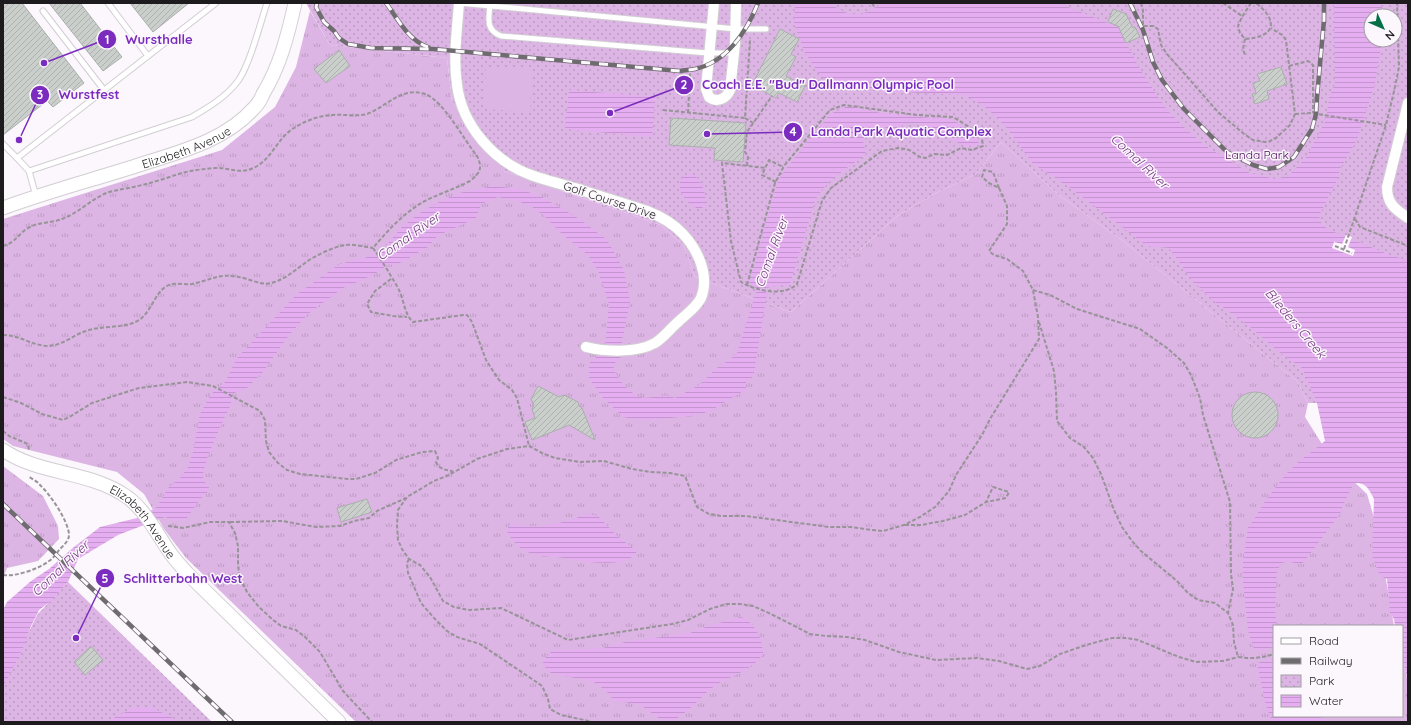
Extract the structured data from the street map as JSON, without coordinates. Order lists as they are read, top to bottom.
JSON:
{
  "streets": {
    "street": ["Elizabeth Avenue", "Golf Course Drive"]
  },
  "water": ["Comal River", "Blieders Creek"],
  "parks": ["Landa Park"],
  "places": [
    "Wursthalle",
    "Coach E.E. \"Bud\" Dallmann Olympic Pool",
    "Landa Park Aquatic Complex",
    "Wurstfest",
    "Schlitterbahn West"
  ],
  "legend": [
    "Road",
    "Railway",
    "Park",
    "Water"
  ],
  "north": "bottom right"
}
